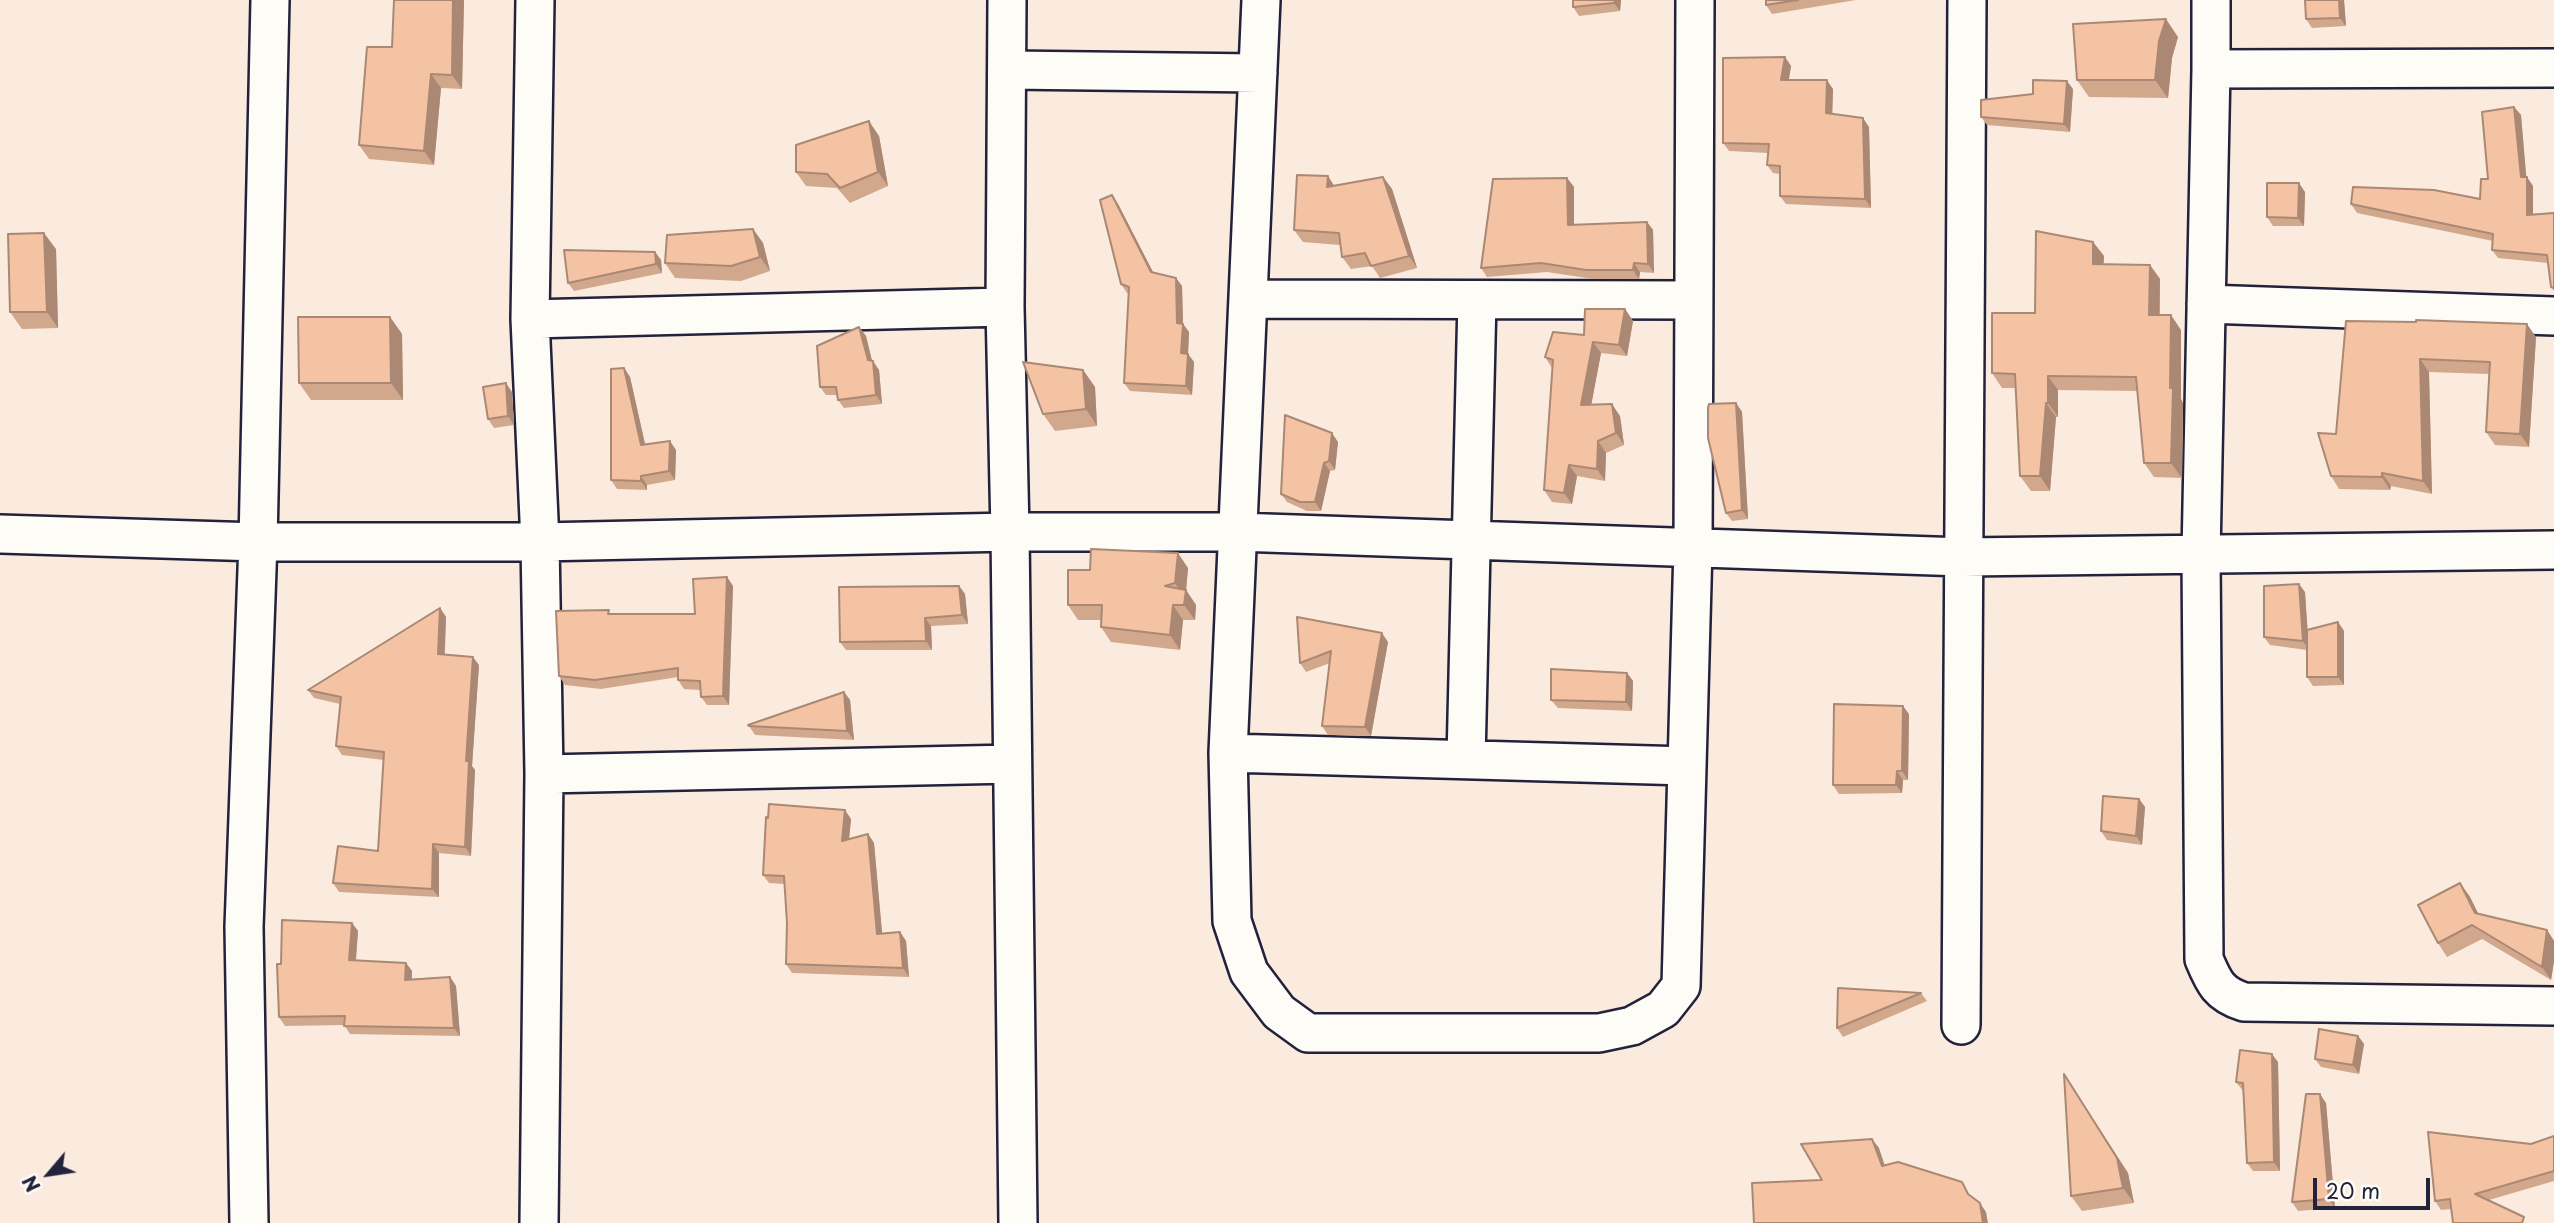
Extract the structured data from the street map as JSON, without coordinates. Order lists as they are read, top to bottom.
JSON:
{
  "scale_bar": "20 m",
  "north": "bottom left"
}
